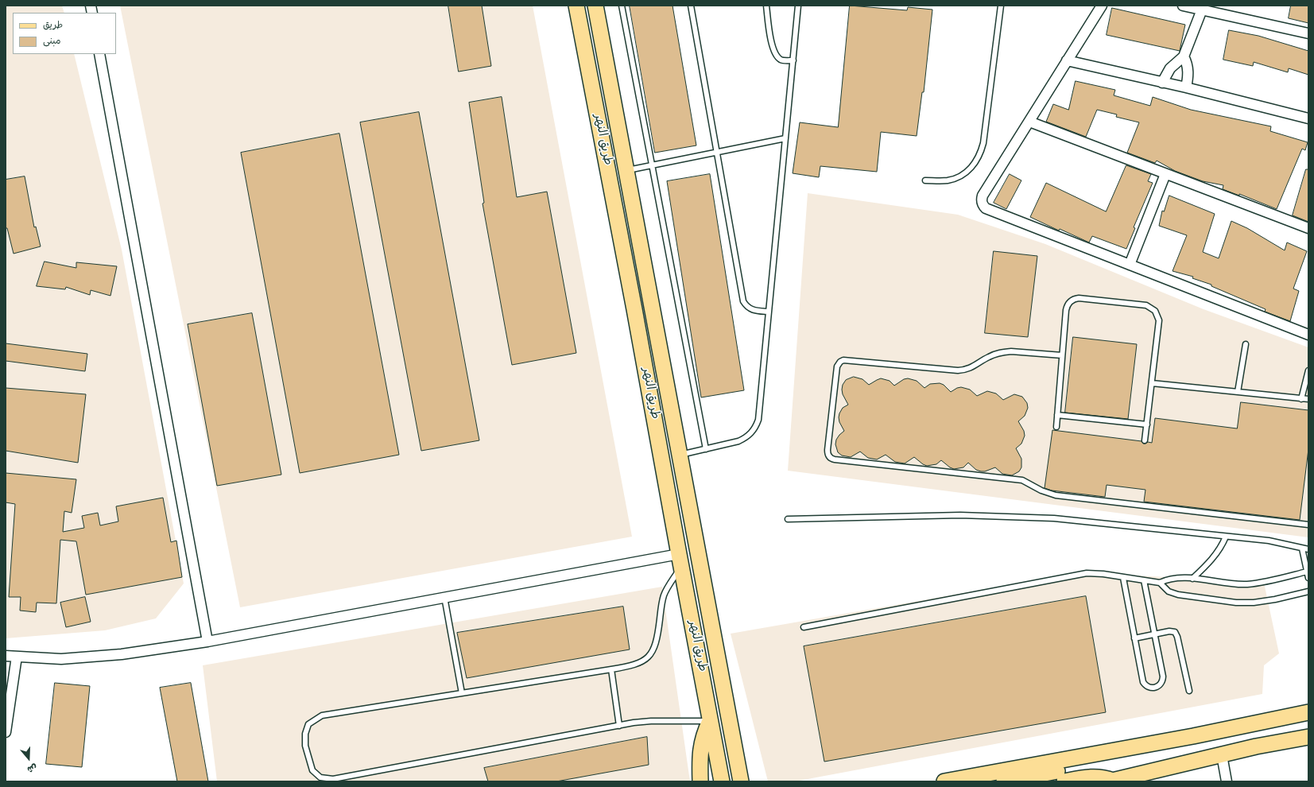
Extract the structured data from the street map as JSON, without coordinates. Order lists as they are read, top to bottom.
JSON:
{
  "streets": {
    "main road": ["طريق النهر"]
  },
  "legend": ["طريق", "مبنى"],
  "north": "bottom"
}
